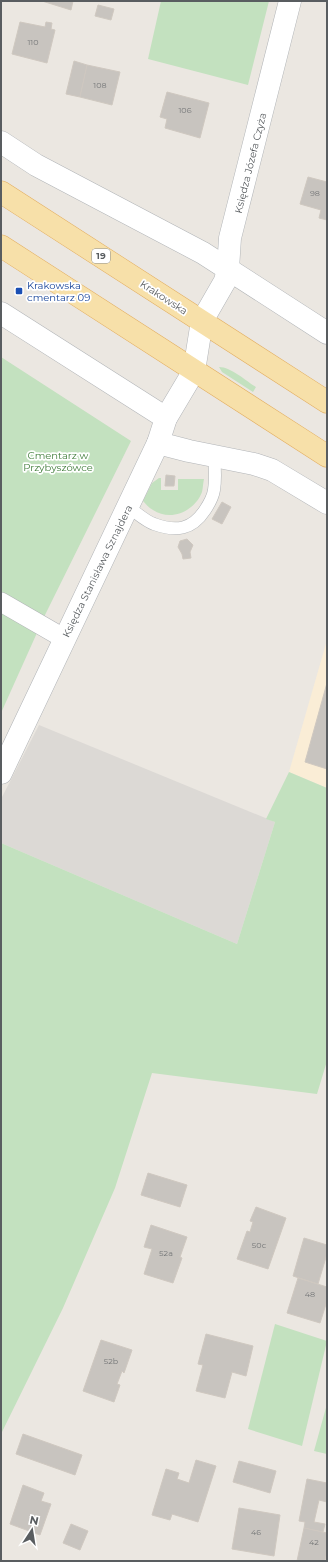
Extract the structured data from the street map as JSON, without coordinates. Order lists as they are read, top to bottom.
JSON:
{
  "streets": {
    "main road": ["19", "Krakowska"],
    "street": ["Księdza Józefa Czyża", "Księdza Stanisława Sznajdera"]
  },
  "crossings": [
    ["Księdza Józefa Czyża", "Krakowska"]
  ],
  "parks": ["Cmentarz w Przybyszówce"],
  "places": {
    "transit": ["Krakowska cmentarz 09"]
  },
  "house_numbers": [
    "110",
    "108",
    "106",
    "98",
    "50c",
    "52a",
    "48",
    "52b",
    "46",
    "42"
  ],
  "north": "top"
}
